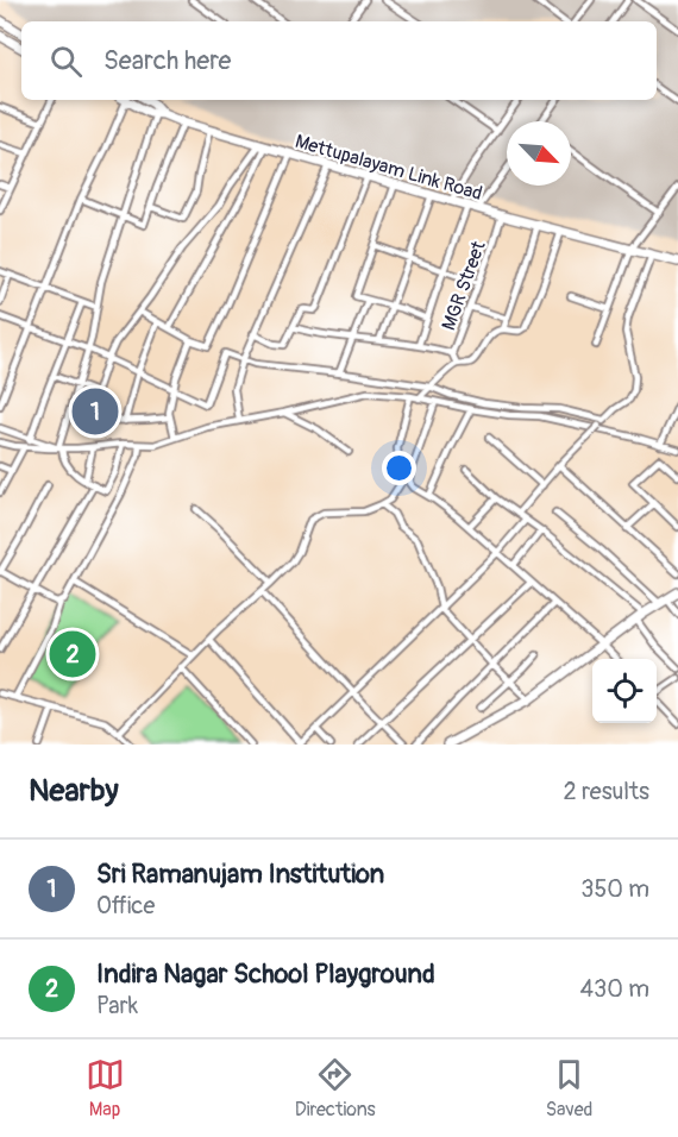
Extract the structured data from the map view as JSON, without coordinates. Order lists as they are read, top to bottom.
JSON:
{
  "streets": {
    "street": ["Mettupalayam Link Road", "MGR Street"]
  },
  "crossings": [
    ["Mettupalayam Link Road", "MGR Street"]
  ],
  "north": "bottom right",
  "page": {
    "search": "Search here",
    "pins": ["1", "2"],
    "heading": ["Nearby", "2 results"],
    "list": [
      {
        "mark": "1",
        "name": "Sri Ramanujam Institution",
        "note": "Office",
        "value": "350 m"
      },
      {
        "mark": "2",
        "name": "Indira Nagar School Playground",
        "note": "Park",
        "value": "430 m"
      }
    ],
    "nav": ["Map", "Directions", "Saved"]
  }
}
